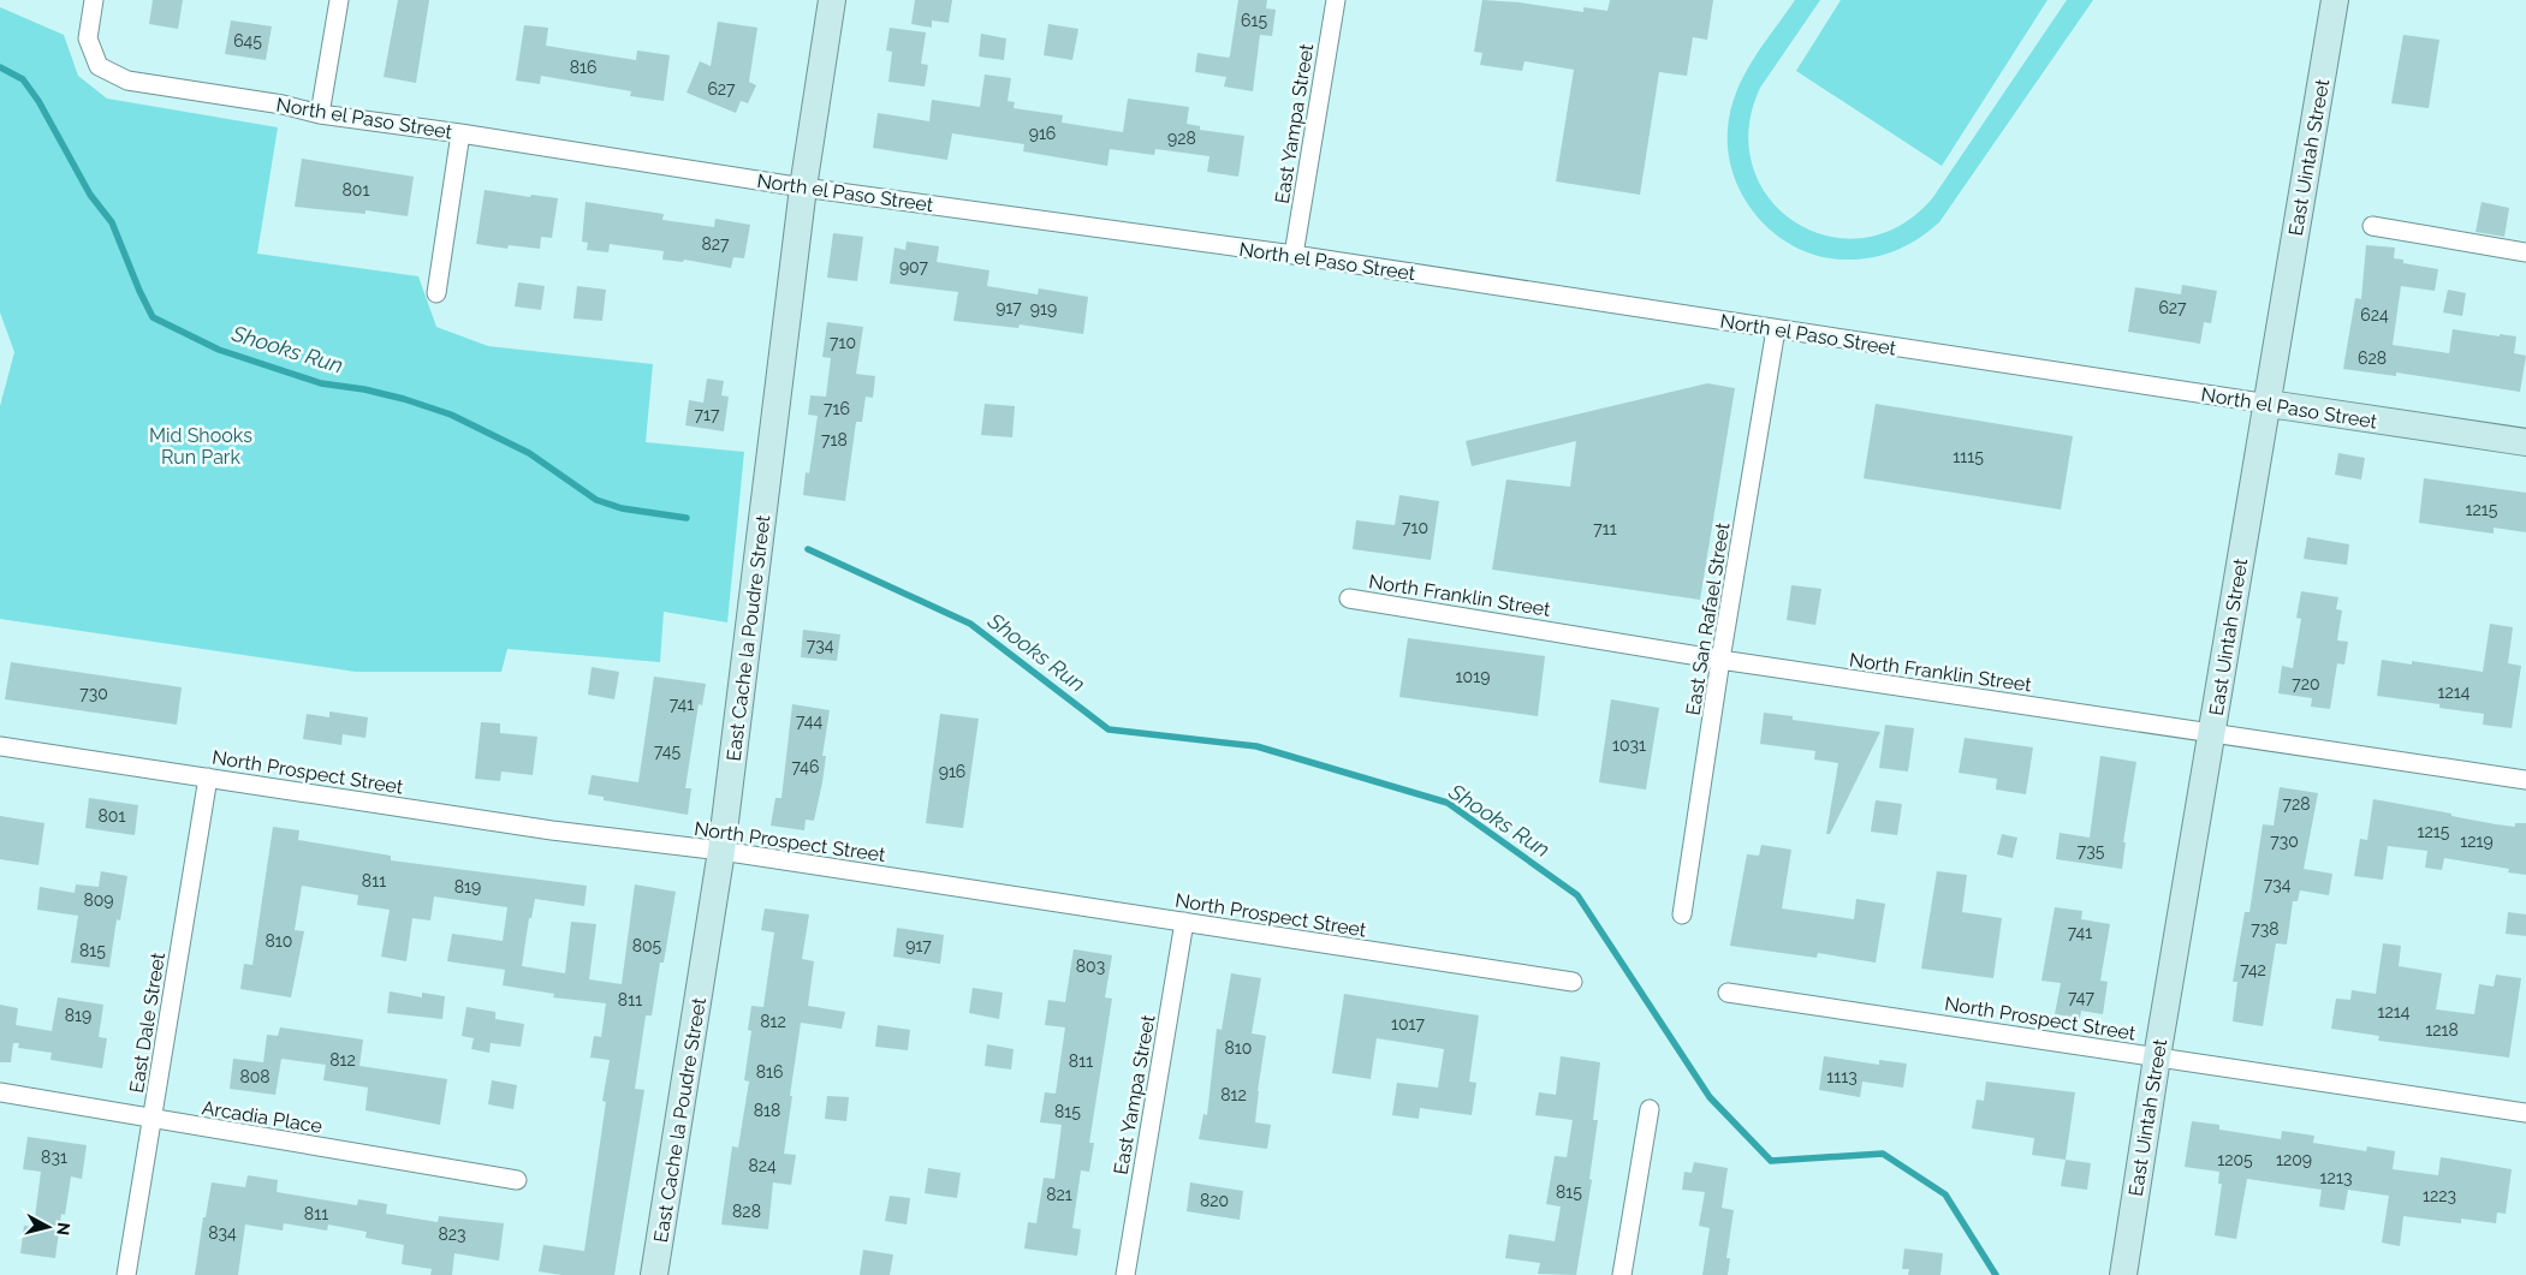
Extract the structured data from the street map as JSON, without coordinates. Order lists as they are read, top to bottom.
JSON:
{
  "streets": {
    "street": [
      "North el Paso Street",
      "East Yampa Street",
      "East Uintah Street",
      "North Franklin Street",
      "East San Rafael Street",
      "East Cache la Poudre Street",
      "North Prospect Street",
      "East Dale Street",
      "Arcadia Place"
    ]
  },
  "crossings": [
    ["North el Paso Street", "East Yampa Street"],
    ["North el Paso Street", "East Uintah Street"],
    ["North el Paso Street", "East San Rafael Street"],
    ["North el Paso Street", "East Cache la Poudre Street"],
    ["East Yampa Street", "North Prospect Street"],
    ["East Uintah Street", "North Franklin Street"],
    ["East Uintah Street", "North Prospect Street"],
    ["North Franklin Street", "East San Rafael Street"],
    ["East Cache la Poudre Street", "North Prospect Street"],
    ["North Prospect Street", "East Dale Street"],
    ["East Dale Street", "Arcadia Place"]
  ],
  "water": ["Shooks Run"],
  "parks": ["Mid Shooks Run Park"],
  "house_numbers": [
    "615",
    "645",
    "816",
    "627",
    "916",
    "928",
    "801",
    "827",
    "907",
    "917",
    "627",
    "919",
    "624",
    "710",
    "628",
    "716",
    "717",
    "718",
    "1115",
    "1215",
    "710",
    "711",
    "734",
    "1019",
    "720",
    "1214",
    "730",
    "741",
    "744",
    "1031",
    "745",
    "746",
    "916",
    "728",
    "801",
    "1215",
    "730",
    "1219",
    "735",
    "811",
    "734",
    "819",
    "809",
    "738",
    "741",
    "810",
    "805",
    "917",
    "815",
    "803",
    "742",
    "747",
    "811",
    "1214",
    "819",
    "812",
    "1017",
    "1218",
    "810",
    "812",
    "811",
    "816",
    "808",
    "1113",
    "812",
    "818",
    "815",
    "831",
    "1205",
    "1209",
    "824",
    "1213",
    "815",
    "821",
    "1223",
    "820",
    "828",
    "811",
    "834",
    "823"
  ],
  "north": "right"
}
